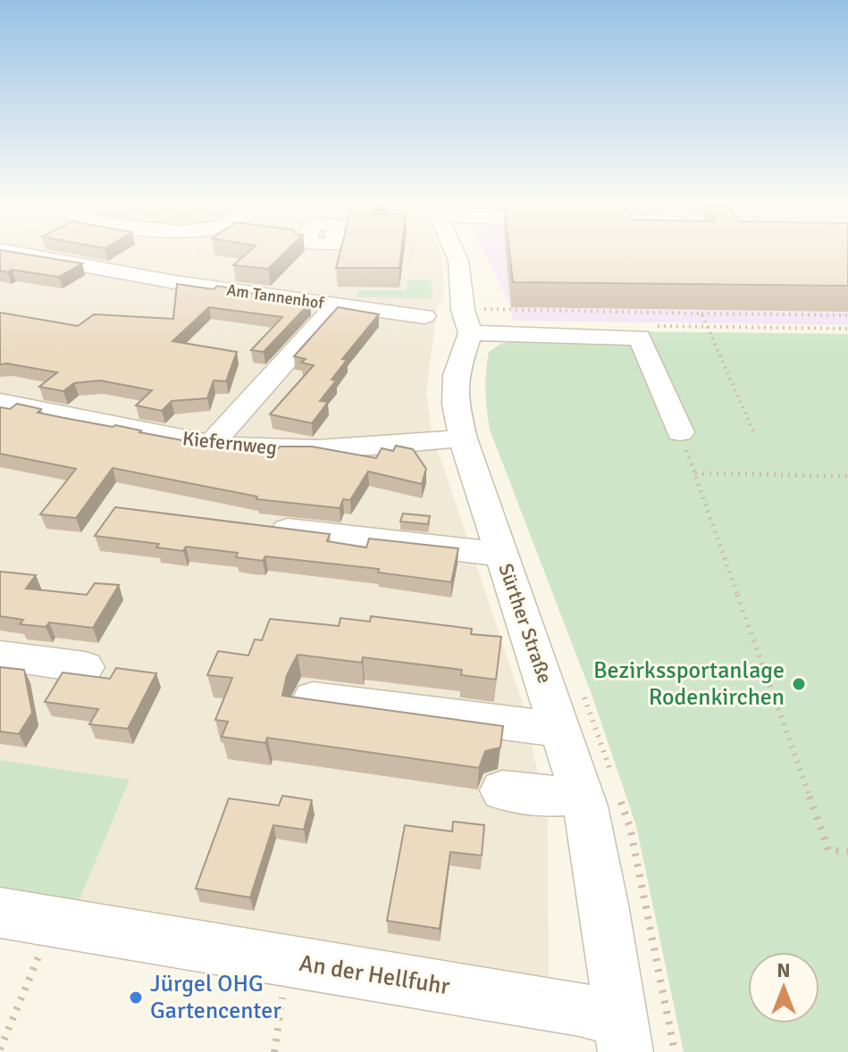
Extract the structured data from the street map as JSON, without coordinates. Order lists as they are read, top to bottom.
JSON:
{
  "streets": {
    "street": [
      "Am Tannenhof",
      "Kiefernweg",
      "Sürther Straße",
      "An der Hellfuhr"
    ]
  },
  "crossings": [
    ["Kiefernweg", "Sürther Straße"],
    ["Sürther Straße", "An der Hellfuhr"]
  ],
  "places": ["Bezirkssportanlage Rodenkirchen", "Jürgel OHG Gartencenter"],
  "north": "top"
}
